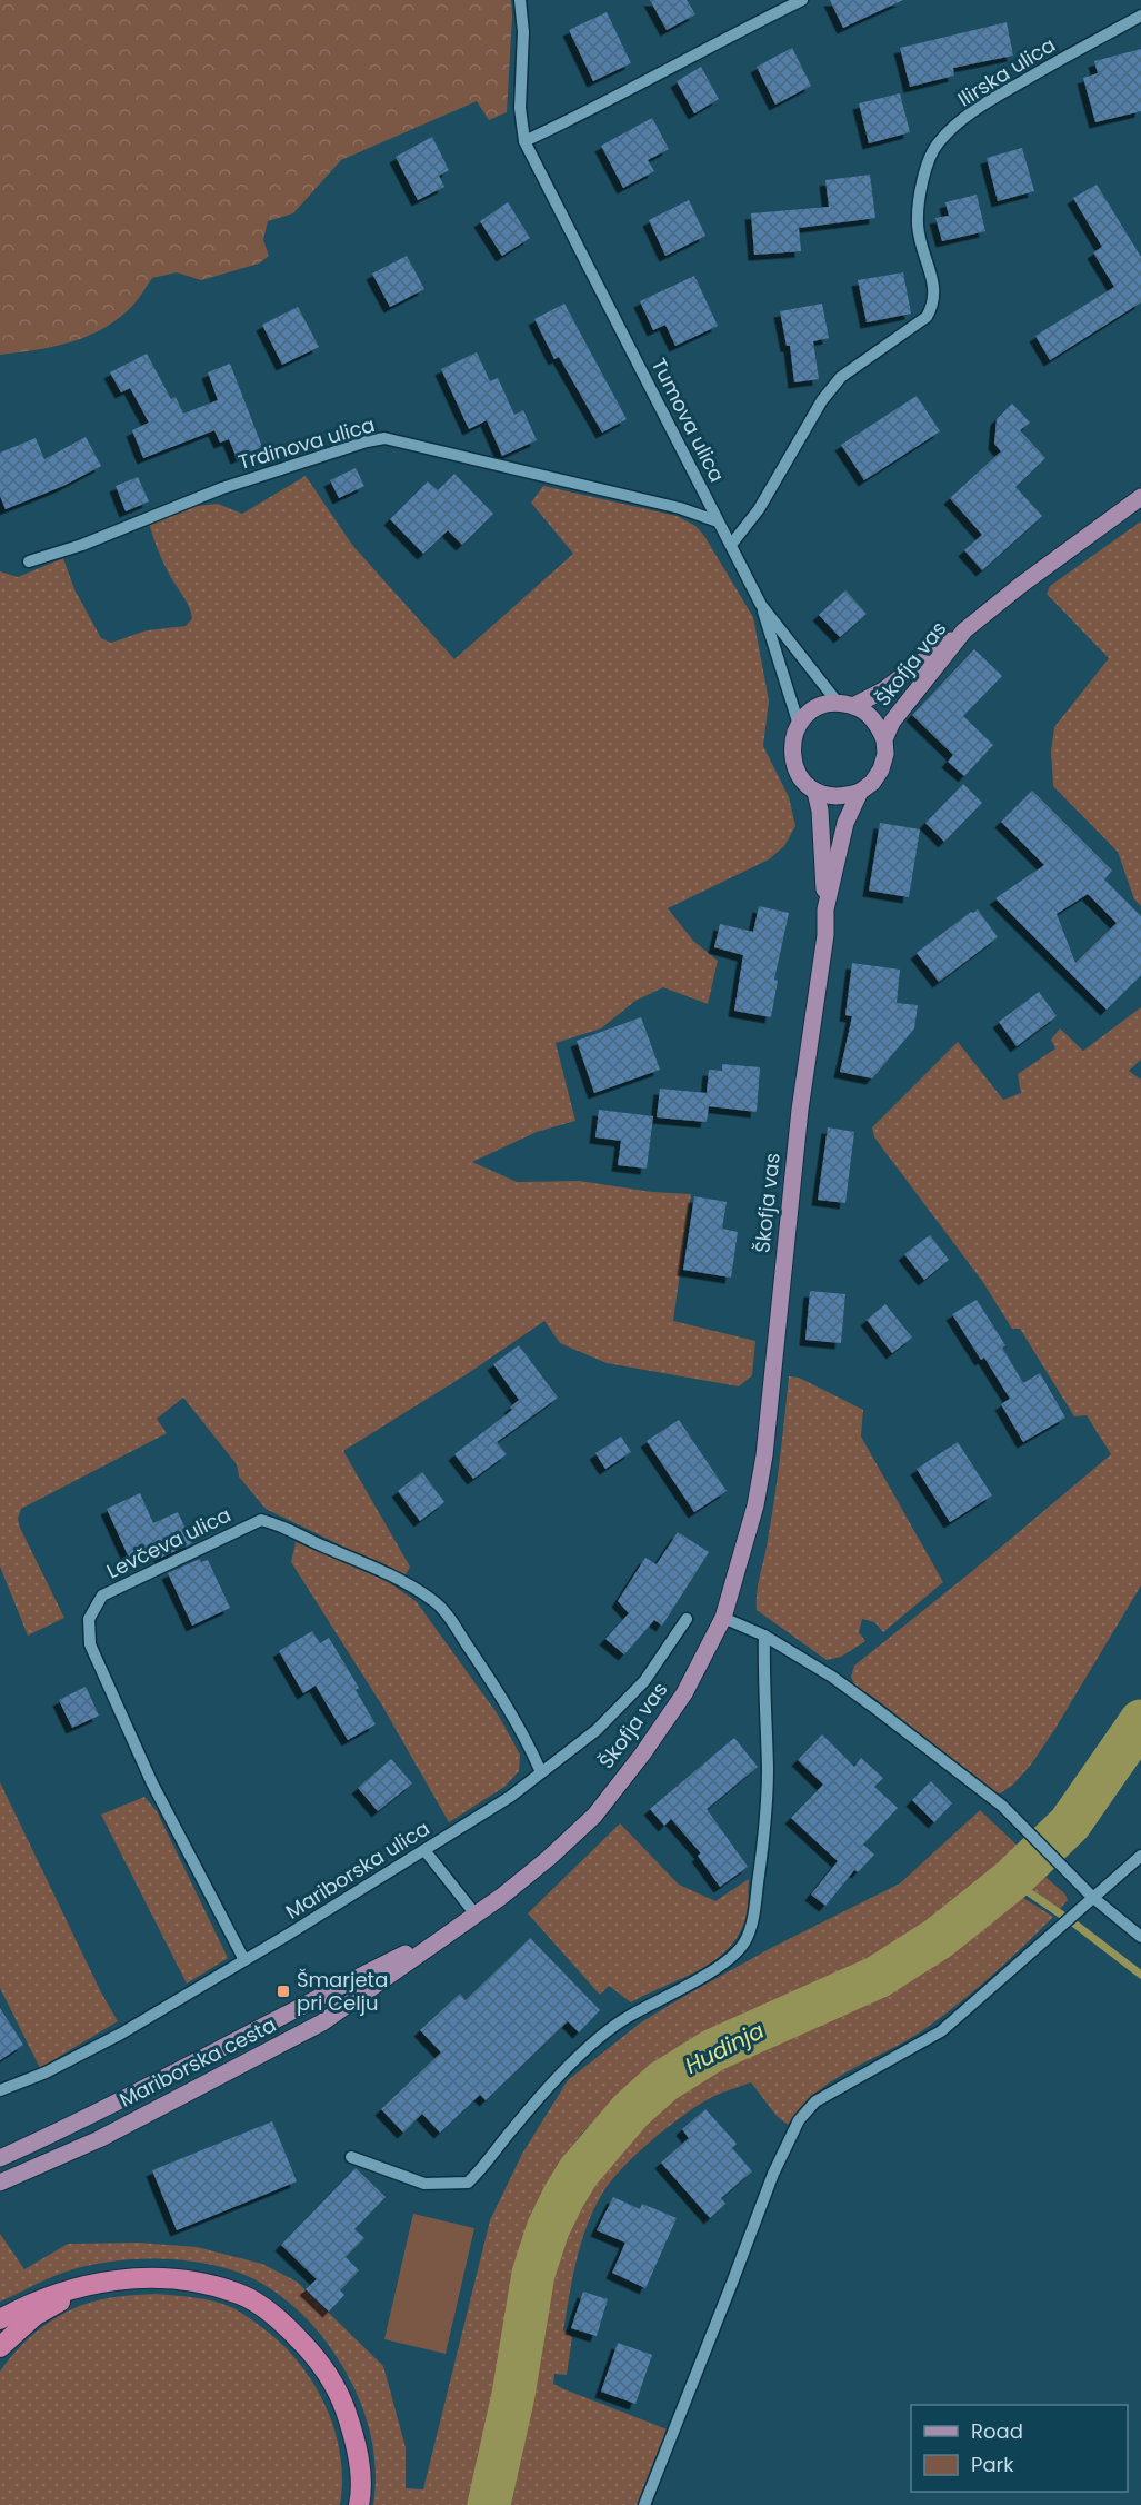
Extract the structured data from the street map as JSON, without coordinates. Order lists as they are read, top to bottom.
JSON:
{
  "streets": {
    "main road": ["Škofja vas", "Mariborska cesta"],
    "street": [
      "Ilirska ulica",
      "Tumova ulica",
      "Trdinova ulica",
      "Levčeva ulica",
      "Mariborska ulica"
    ]
  },
  "crossings": [
    ["Ilirska ulica", "Tumova ulica"],
    ["Tumova ulica", "Trdinova ulica"],
    ["Tumova ulica", "Škofja vas"],
    ["Škofja vas", "Mariborska cesta"],
    ["Levčeva ulica", "Mariborska ulica"]
  ],
  "water": ["Hudinja"],
  "places": {
    "transit": ["Šmarjeta pri Celju"]
  },
  "legend": ["Road", "Park"]
}
